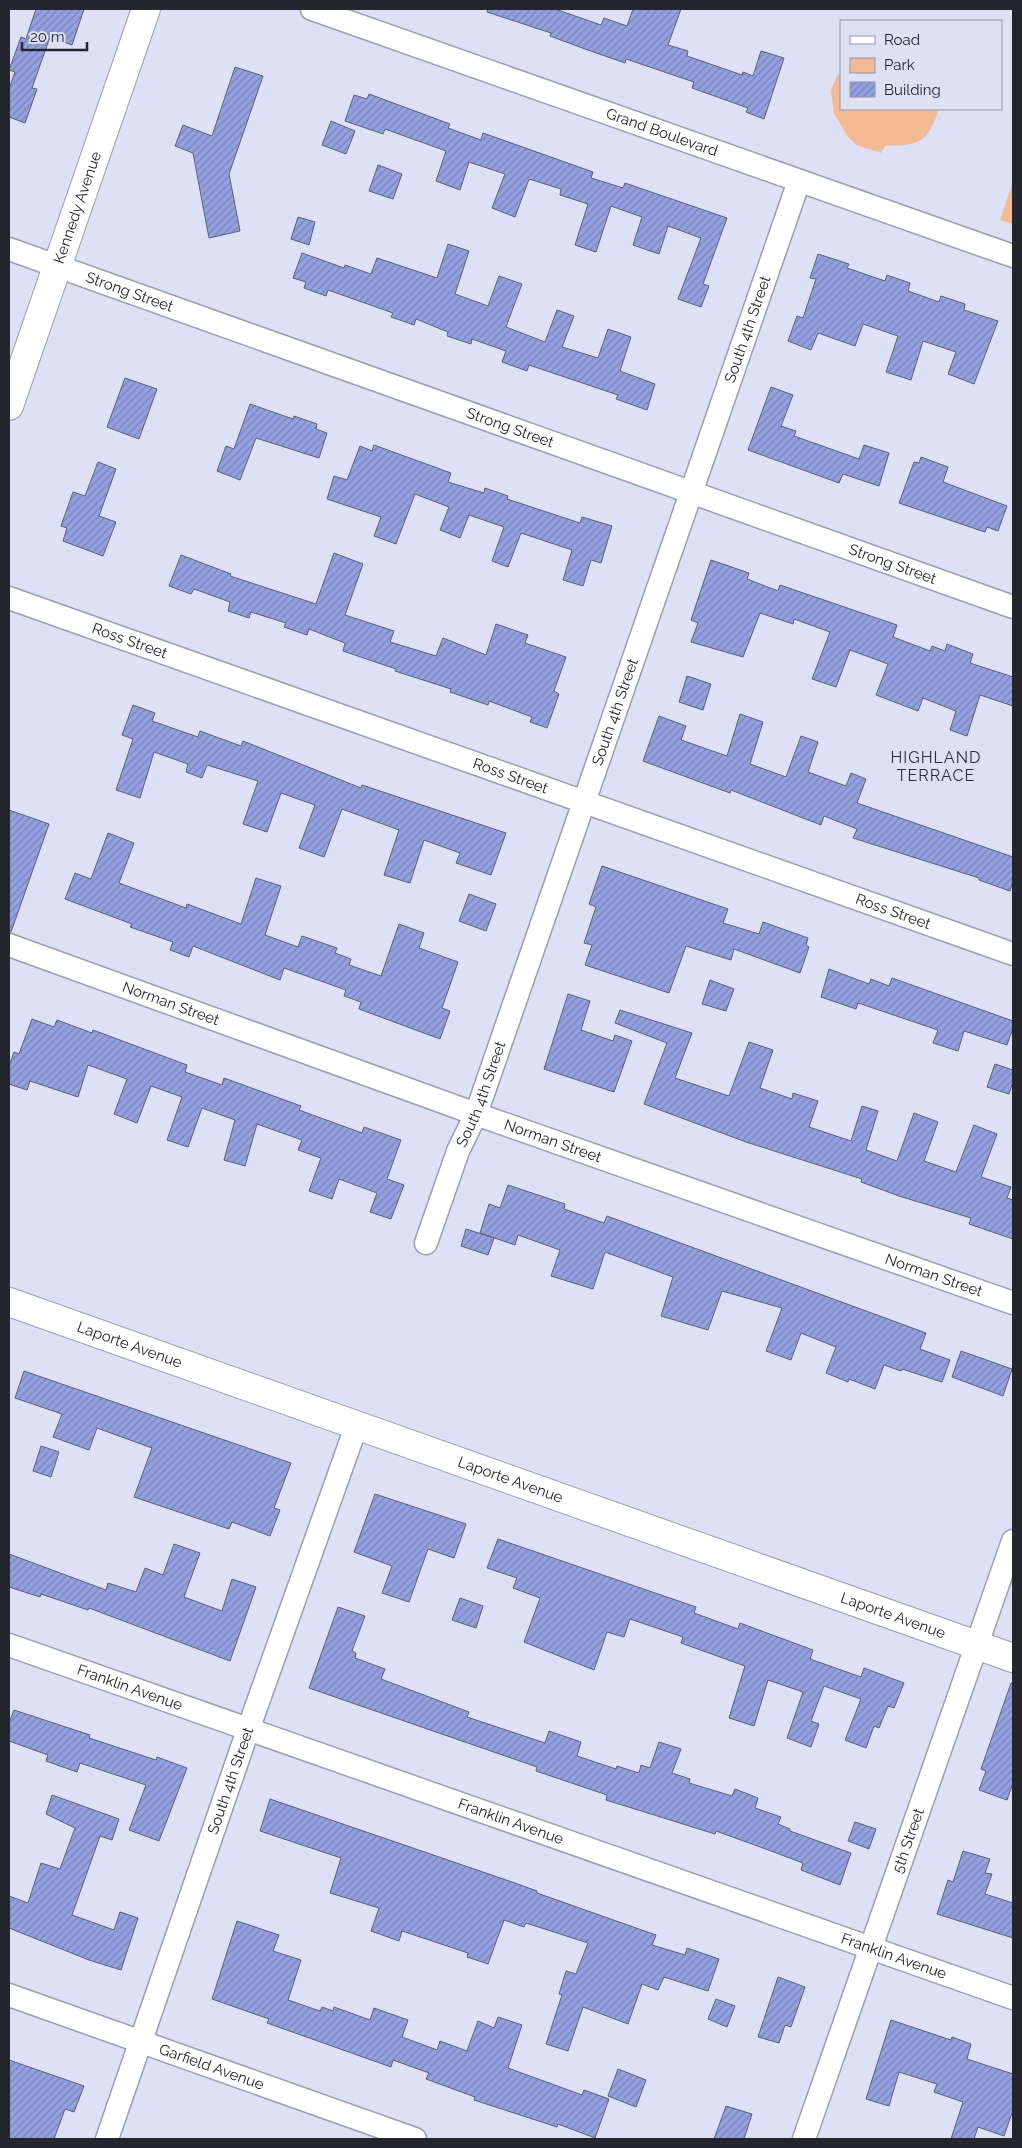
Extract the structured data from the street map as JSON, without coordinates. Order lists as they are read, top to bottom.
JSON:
{
  "streets": {
    "street": [
      "Grand Boulevard",
      "Kennedy Avenue",
      "Strong Street",
      "South 4th Street",
      "Ross Street",
      "Norman Street",
      "Laporte Avenue",
      "Franklin Avenue",
      "5th Street",
      "Garfield Avenue"
    ]
  },
  "crossings": [
    ["Grand Boulevard", "South 4th Street"],
    ["Kennedy Avenue", "Strong Street"],
    ["Strong Street", "South 4th Street"],
    ["South 4th Street", "Ross Street"],
    ["South 4th Street", "Norman Street"],
    ["South 4th Street", "Laporte Avenue"],
    ["South 4th Street", "Franklin Avenue"],
    ["South 4th Street", "Garfield Avenue"],
    ["Laporte Avenue", "5th Street"],
    ["Franklin Avenue", "5th Street"]
  ],
  "districts": ["HIGHLAND TERRACE"],
  "legend": ["Road", "Park", "Building"],
  "scale_bar": "20 m"
}
